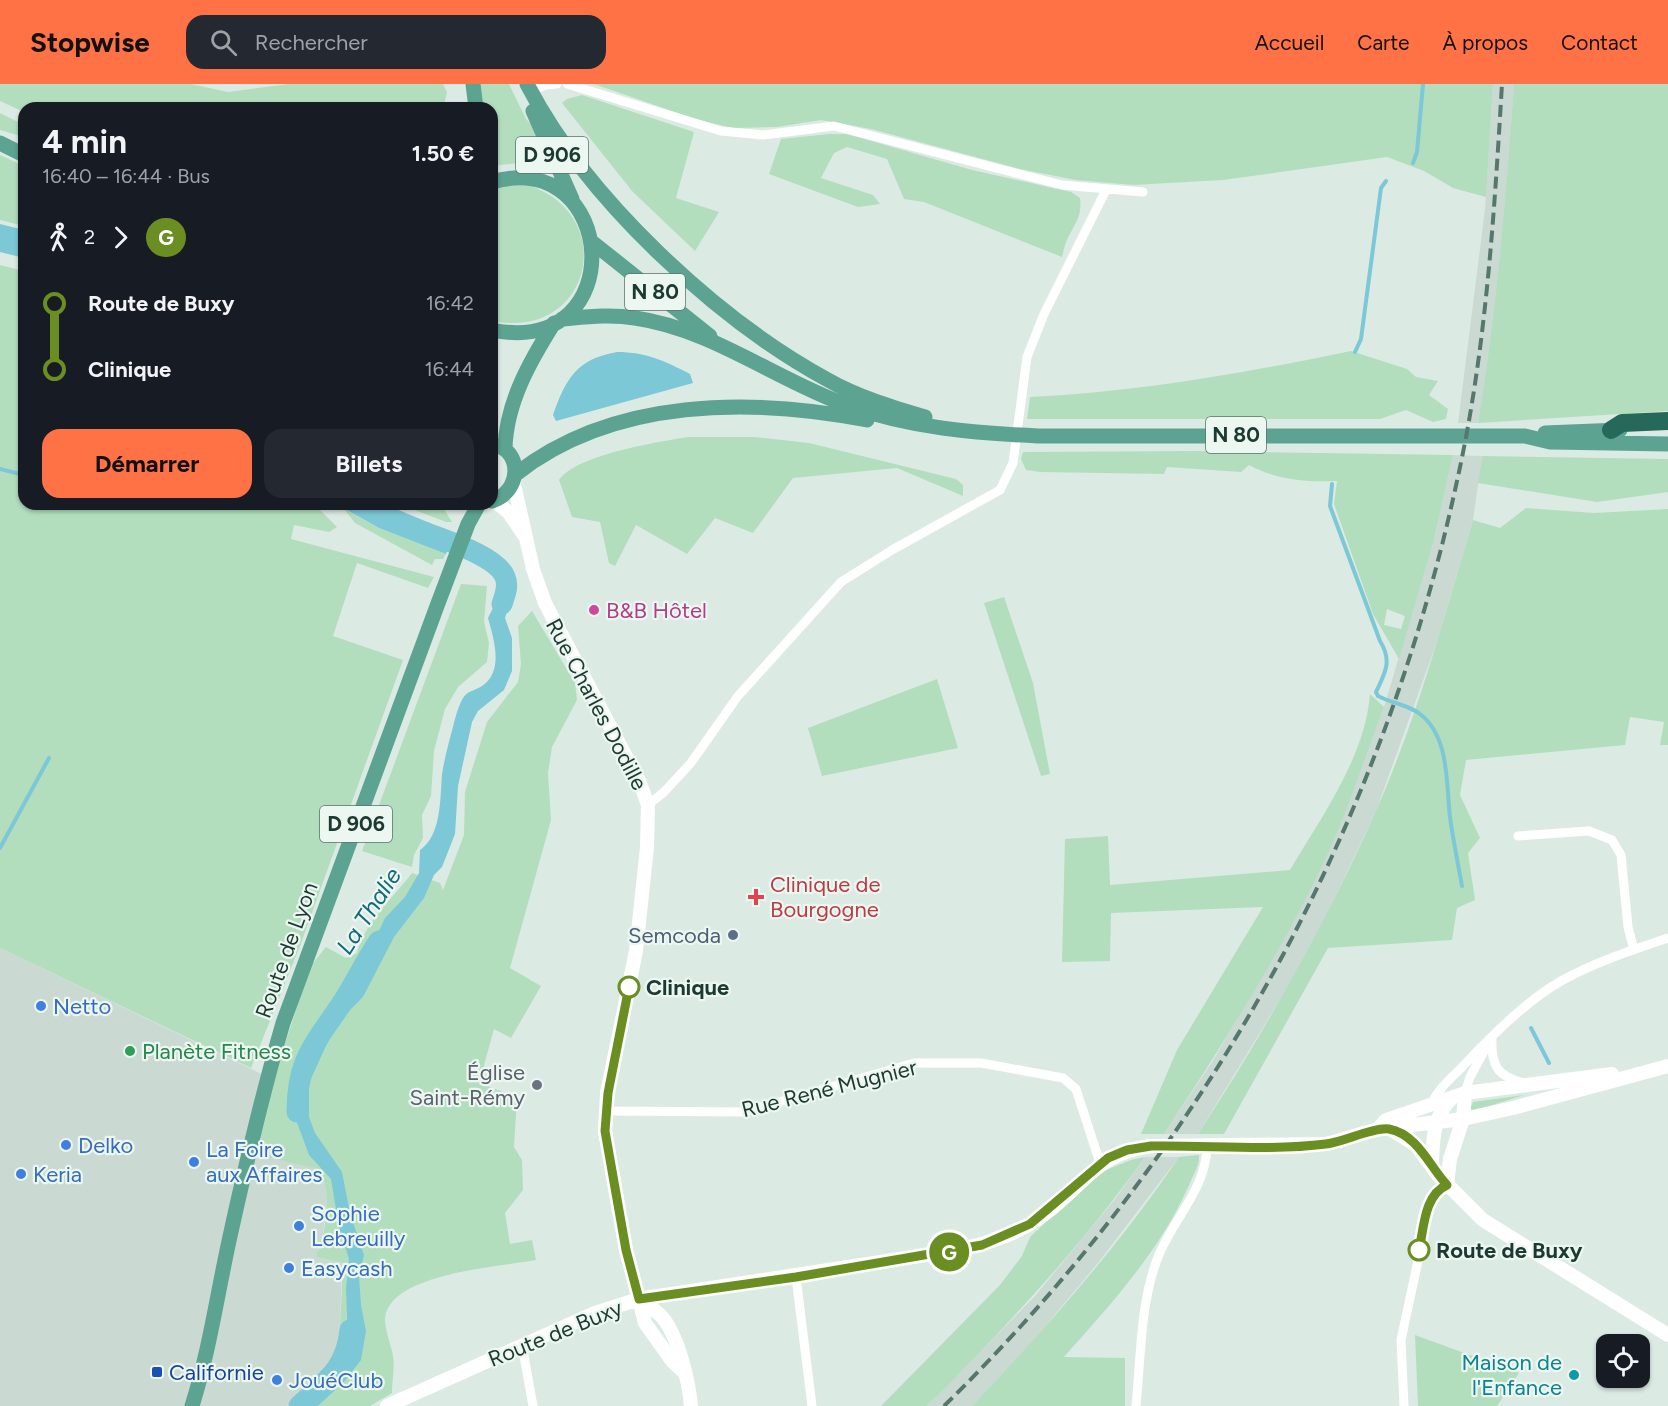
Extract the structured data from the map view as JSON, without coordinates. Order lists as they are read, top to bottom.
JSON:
{
  "streets": {
    "main road": [
      "D 906",
      "N 80",
      "Rue Charles Dodille",
      "Route de Lyon",
      "Route de Buxy"
    ],
    "street": ["Rue René Mugnier"]
  },
  "crossings": [
    ["Rue Charles Dodille", "Rue René Mugnier"],
    ["Rue Charles Dodille", "Route de Buxy"],
    ["Rue René Mugnier", "Route de Buxy"]
  ],
  "water": ["La Thalie"],
  "places": {
    "other": [
      "B&B Hôtel",
      "Semcoda",
      "Clinique",
      "Netto",
      "Planète Fitness",
      "Église Saint-Rémy",
      "Delko",
      "La Foire aux Affaires",
      "Keria",
      "Sophie Lebreuilly",
      "Route de Buxy",
      "Easycash",
      "Maison de l'Enfance",
      "JouéClub"
    ],
    "health": ["Clinique de Bourgogne"],
    "transit": ["Californie"]
  },
  "lines": ["bus line G"],
  "page": {
    "header": "Stopwise",
    "search": "Rechercher",
    "nav": [
      "Accueil",
      "Carte",
      "À propos",
      "Contact"
    ],
    "on_map": "G",
    "heading": ["4 min", "16:40 – 16:44 · Bus", "1.50 €"],
    "legs": ["2", "G"],
    "list": [
      {
        "name": "Route de Buxy",
        "value": "16:42"
      },
      {
        "name": "Clinique",
        "value": "16:44"
      }
    ],
    "buttons": ["Démarrer", "Billets"]
  }
}
